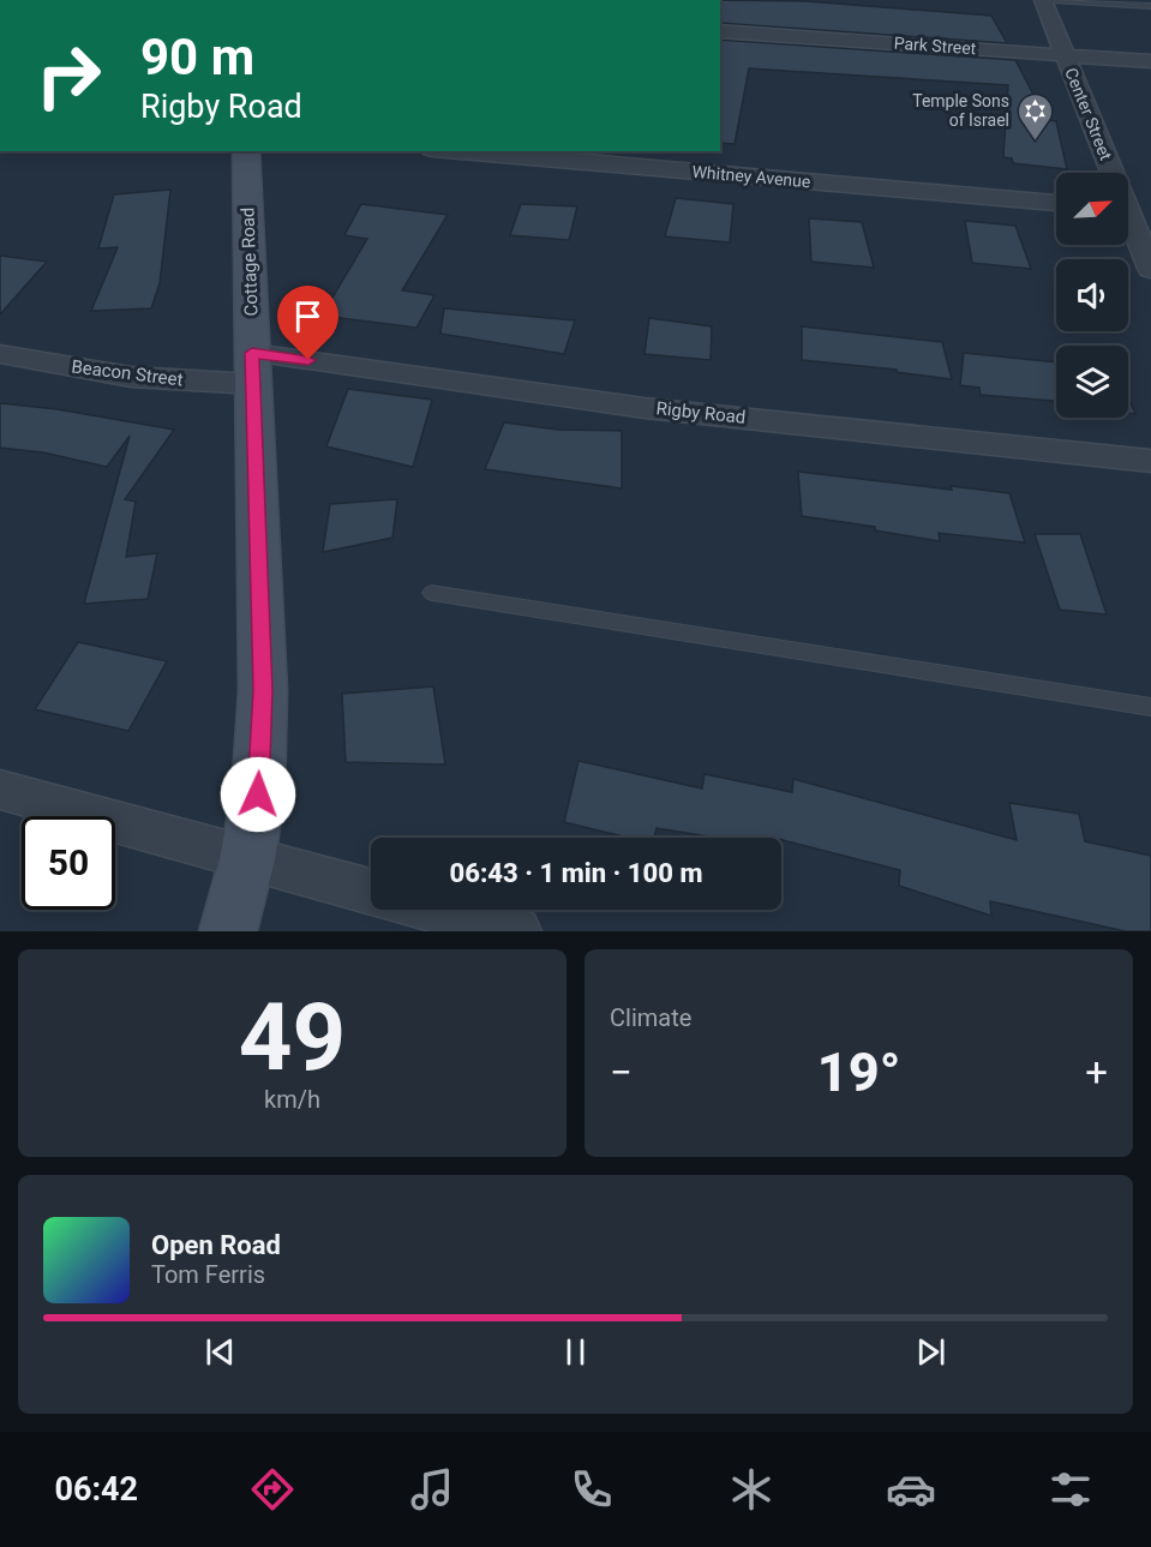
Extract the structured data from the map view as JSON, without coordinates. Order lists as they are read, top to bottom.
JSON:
{
  "streets": {
    "main road": ["Cottage Road"],
    "street": [
      "Park Street",
      "Center Street",
      "Whitney Avenue",
      "Beacon Street",
      "Rigby Road"
    ]
  },
  "crossings": [
    ["Park Street", "Center Street"],
    ["Cottage Road", "Beacon Street"],
    ["Cottage Road", "Rigby Road"],
    ["Beacon Street", "Rigby Road"]
  ],
  "places": {
    "synagogue": ["Temple Sons of Israel"]
  },
  "north": "top right",
  "page": {
    "turn": ["90 m", "Rigby Road"],
    "limit": "50",
    "trip": "06:43 · 1 min · 100 m",
    "tile": [
      ["49", "km/h"],
      "Climate"
    ],
    "heat": ["−", "19°", "+"],
    "song": ["Open Road", "Tom Ferris"],
    "tabs": "06:42"
  }
}
